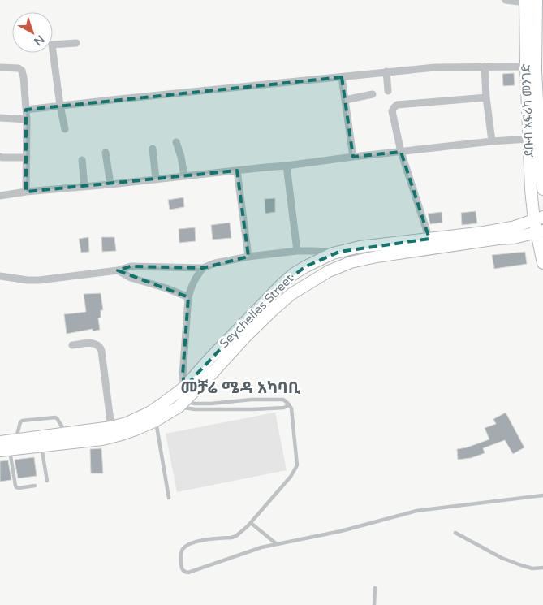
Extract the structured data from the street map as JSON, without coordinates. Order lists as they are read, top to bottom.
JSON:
{
  "streets": {
    "main road": ["ደቡብ አፍሪካ መንገድ", "Seychelles Street"]
  },
  "crossings": [
    ["ደቡብ አፍሪካ መንገድ", "Seychelles Street"]
  ],
  "districts": ["መቻሬ ሜዳ አካባቢ"],
  "north": "bottom right"
}
